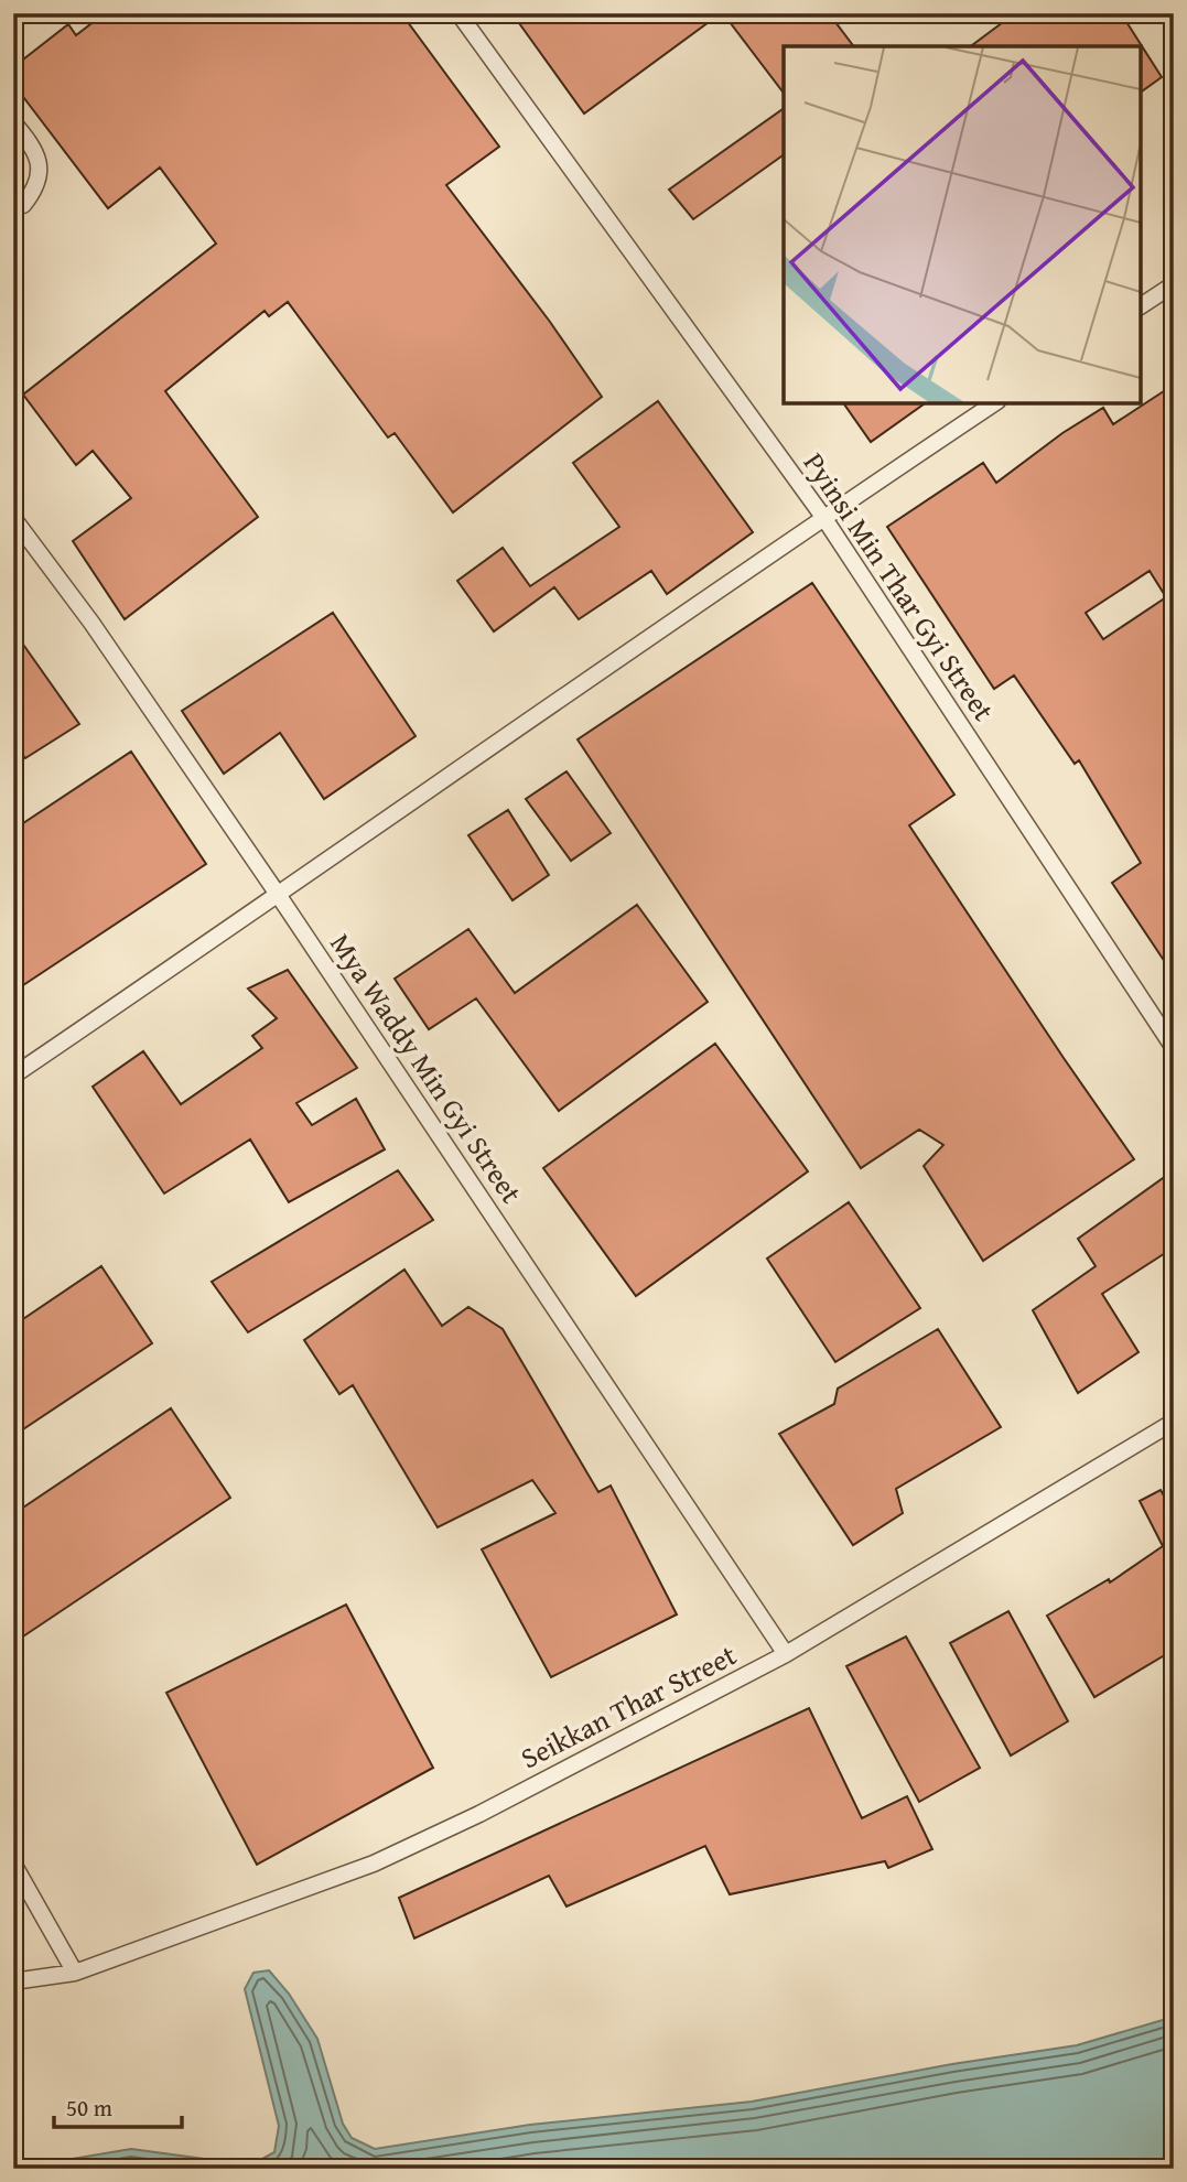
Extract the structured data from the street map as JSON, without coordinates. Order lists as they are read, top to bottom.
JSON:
{
  "streets": {
    "street": ["Pyinsi Min Thar Gyi Street", "Mya Waddy Min Gyi Street", "Seikkan Thar Street"]
  },
  "crossings": [
    ["Mya Waddy Min Gyi Street", "Seikkan Thar Street"]
  ],
  "scale_bar": "50 m"
}
